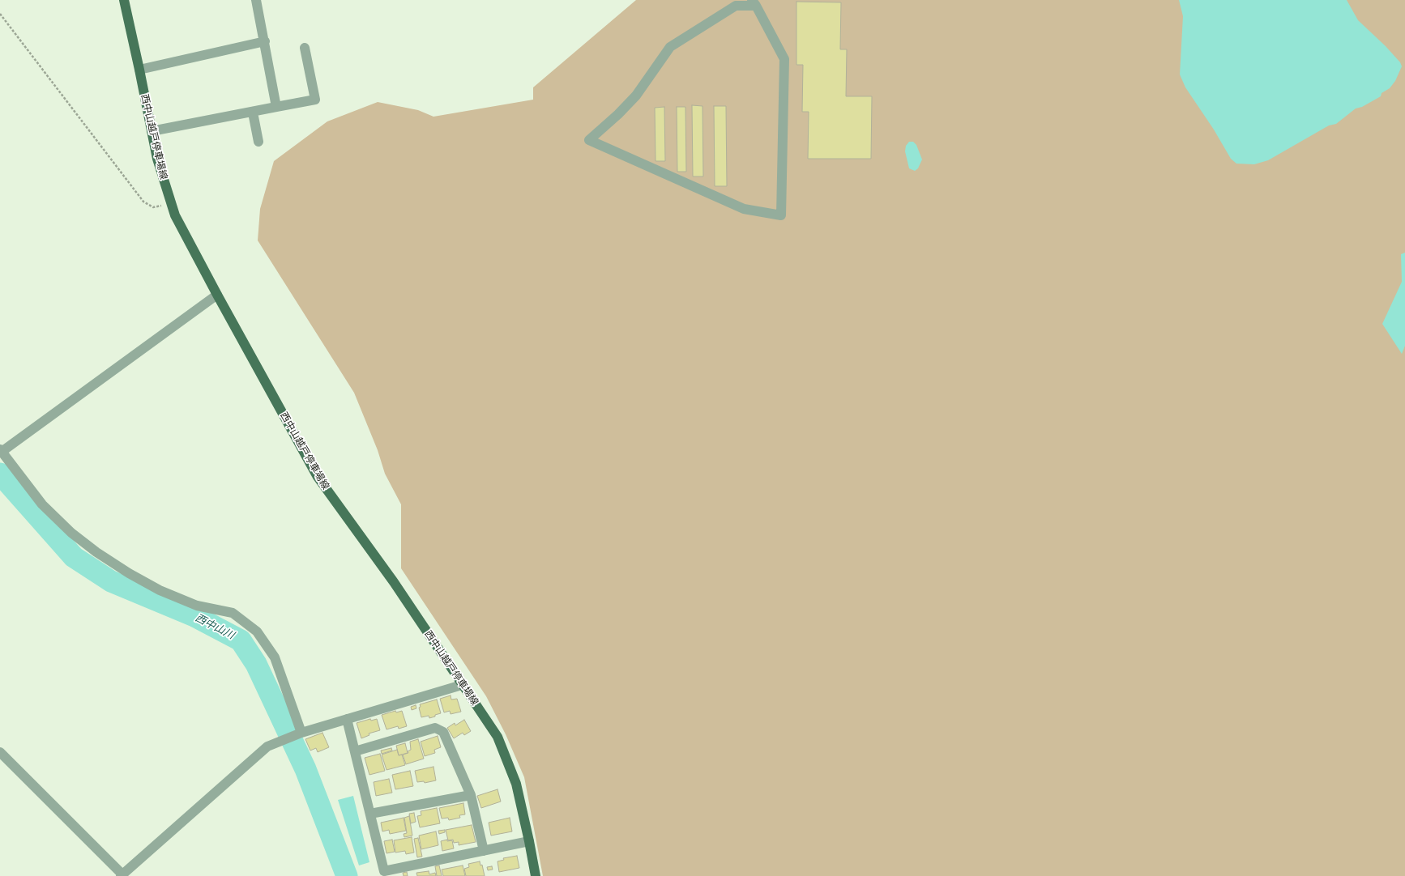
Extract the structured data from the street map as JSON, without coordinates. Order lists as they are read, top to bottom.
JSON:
{
  "streets": {
    "main road": ["西中山越戸停車場線"]
  },
  "water": ["西中山川"]
}
